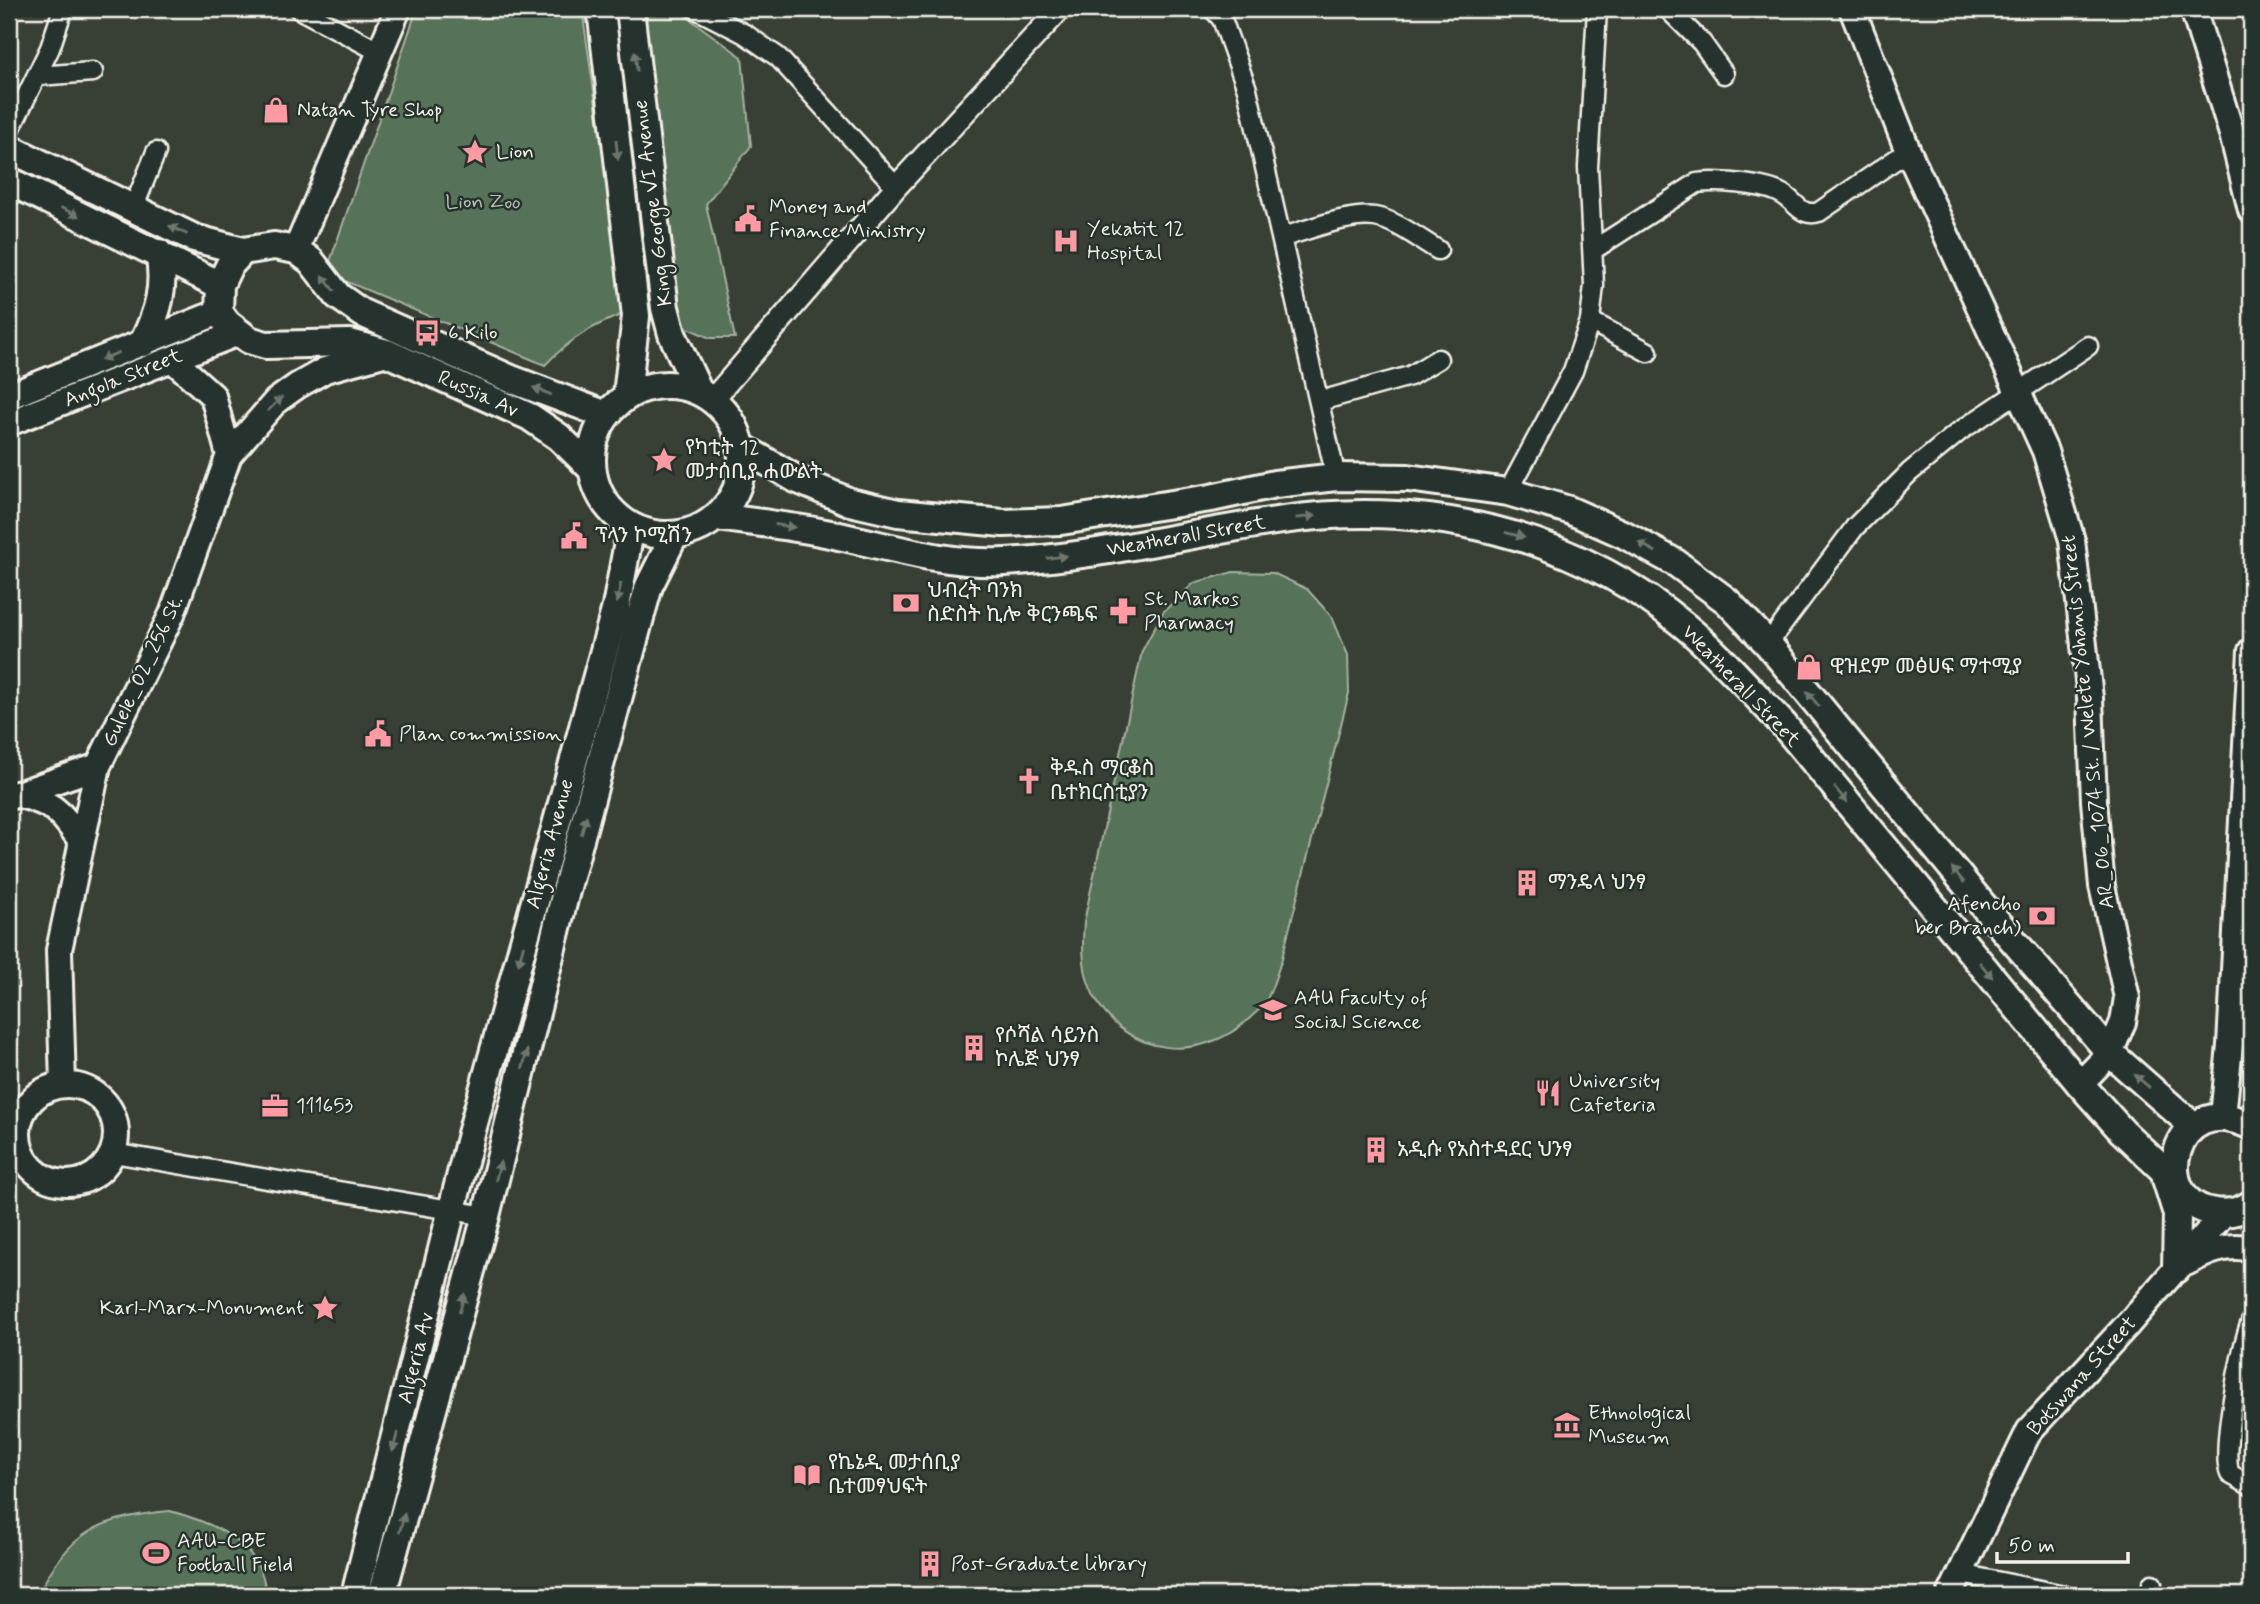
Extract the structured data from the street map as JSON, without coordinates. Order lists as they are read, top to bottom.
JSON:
{
  "streets": {
    "main road": [
      "King George VI Avenue",
      "Angola Street",
      "Russia Av",
      "Weatherall Street",
      "Gulele_02_256 St.",
      "AR_06_1074 St. / Welete Yohanis Street",
      "Algeria Avenue",
      "Algeria Av",
      "Botswana Street"
    ]
  },
  "crossings": [
    ["King George VI Avenue", "Russia Av"],
    ["King George VI Avenue", "Weatherall Street"],
    ["King George VI Avenue", "Algeria Avenue"],
    ["Angola Street", "Russia Av"],
    ["Russia Av", "Weatherall Street"],
    ["Russia Av", "Gulele_02_256 St."],
    ["Russia Av", "Algeria Avenue"],
    ["Weatherall Street", "Algeria Avenue"],
    ["Weatherall Street", "Botswana Street"],
    ["Algeria Avenue", "Algeria Av"]
  ],
  "parks": ["Lion Zoo"],
  "places": {
    "shop": ["Natan Tyre Shop", "ዊዝደም መፅሀፍ ማተሚያ"],
    "place": ["Lion", "የካቲት 12 መታሰቢያ ሐውልት", "Karl-Marx-Monument"],
    "public building": ["Money and Finance Ministry", "ፕላን ኮሚሽን", "Plan commission"],
    "hospital": ["Yekatit 12 Hospital"],
    "bus stop": ["6 Kilo"],
    "bank": ["ህብረት ባንክ ስድስት ኪሎ ቅርንጫፍ", "Afencho ber Branch)"],
    "pharmacy": ["St. Markos Pharmacy"],
    "church": ["ቅዱስ ማርቆስ ቤተክርስቲያን"],
    "building": [
      "ማንዴላ ህንፃ",
      "የሶሻል ሳይንስ ኮሌጅ ህንፃ",
      "አዲሱ የአስተዳደር ህንፃ",
      "Post-Graduate library"
    ],
    "school or university": ["AAU Faculty of Social Science"],
    "restaurant": ["University Cafeteria"],
    "office": ["111653"],
    "museum": ["Ethnological Museum"],
    "library": ["የኬኔዲ መታሰቢያ ቤተመፃህፍት"],
    "sports": ["AAU-CBE Football Field"]
  },
  "scale_bar": "50 m"
}
